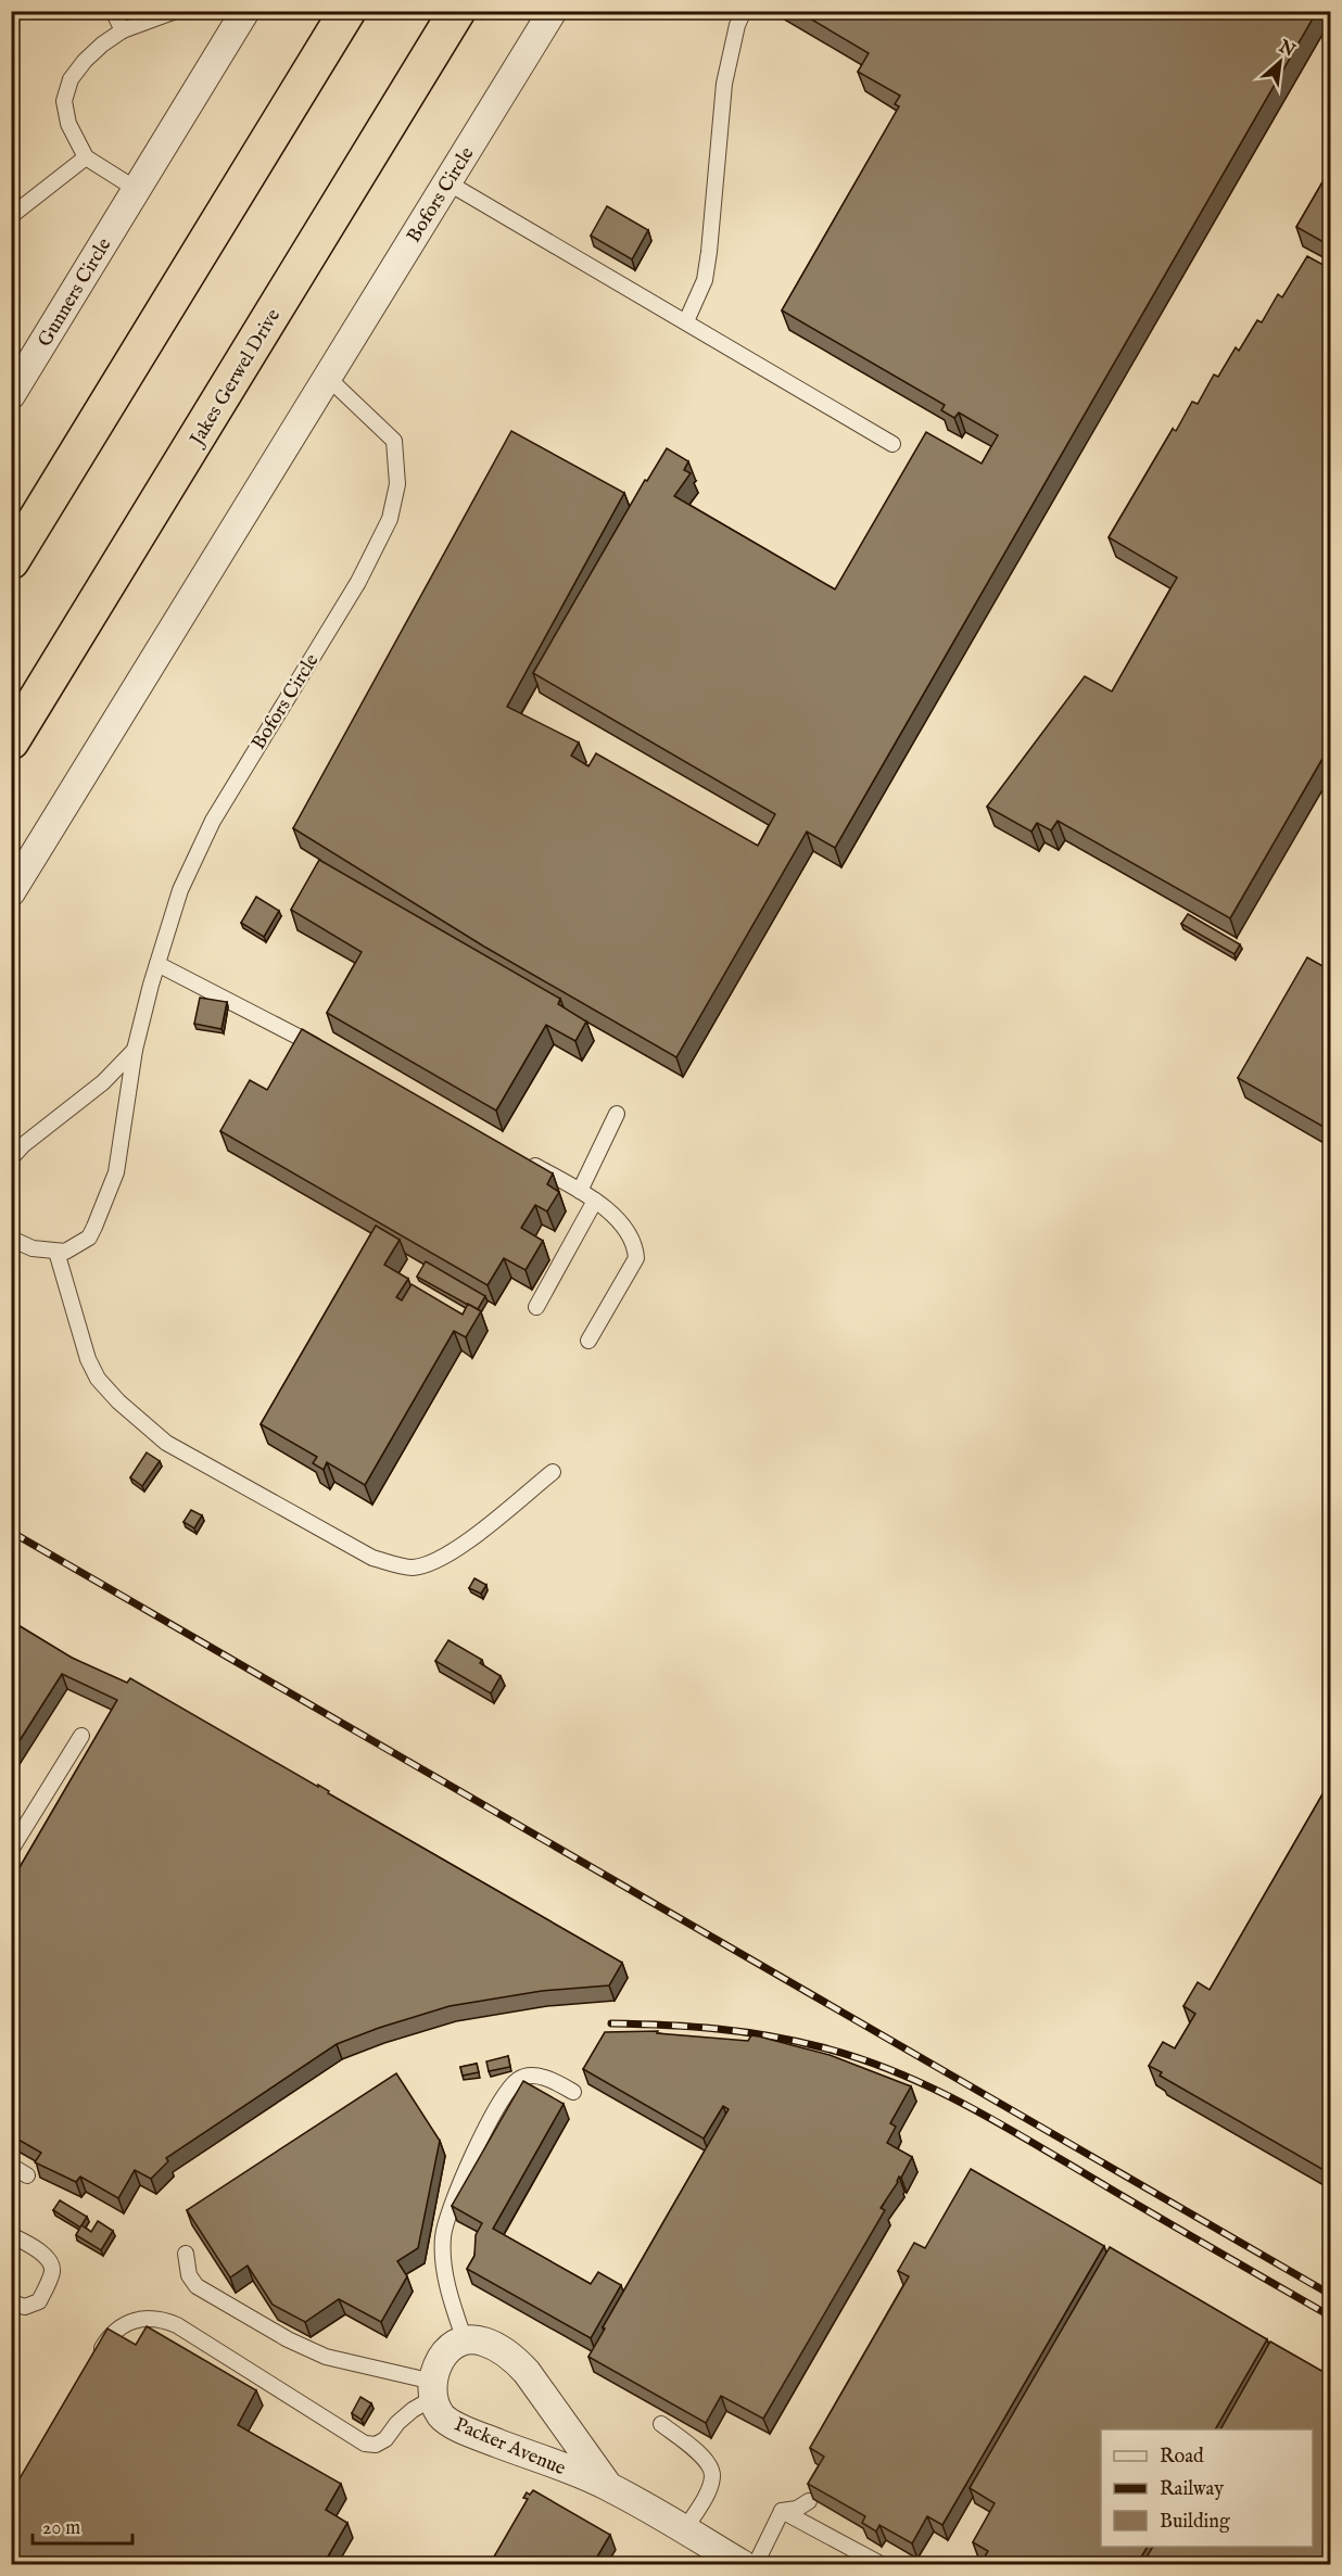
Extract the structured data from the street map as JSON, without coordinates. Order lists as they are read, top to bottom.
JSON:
{
  "streets": {
    "highway": ["Jakes Gerwel Drive"],
    "street": ["Bofors Circle", "Gunners Circle", "Packer Avenue"]
  },
  "legend": ["Road", "Railway", "Building"],
  "scale_bar": "20 m",
  "north": "top right"
}
